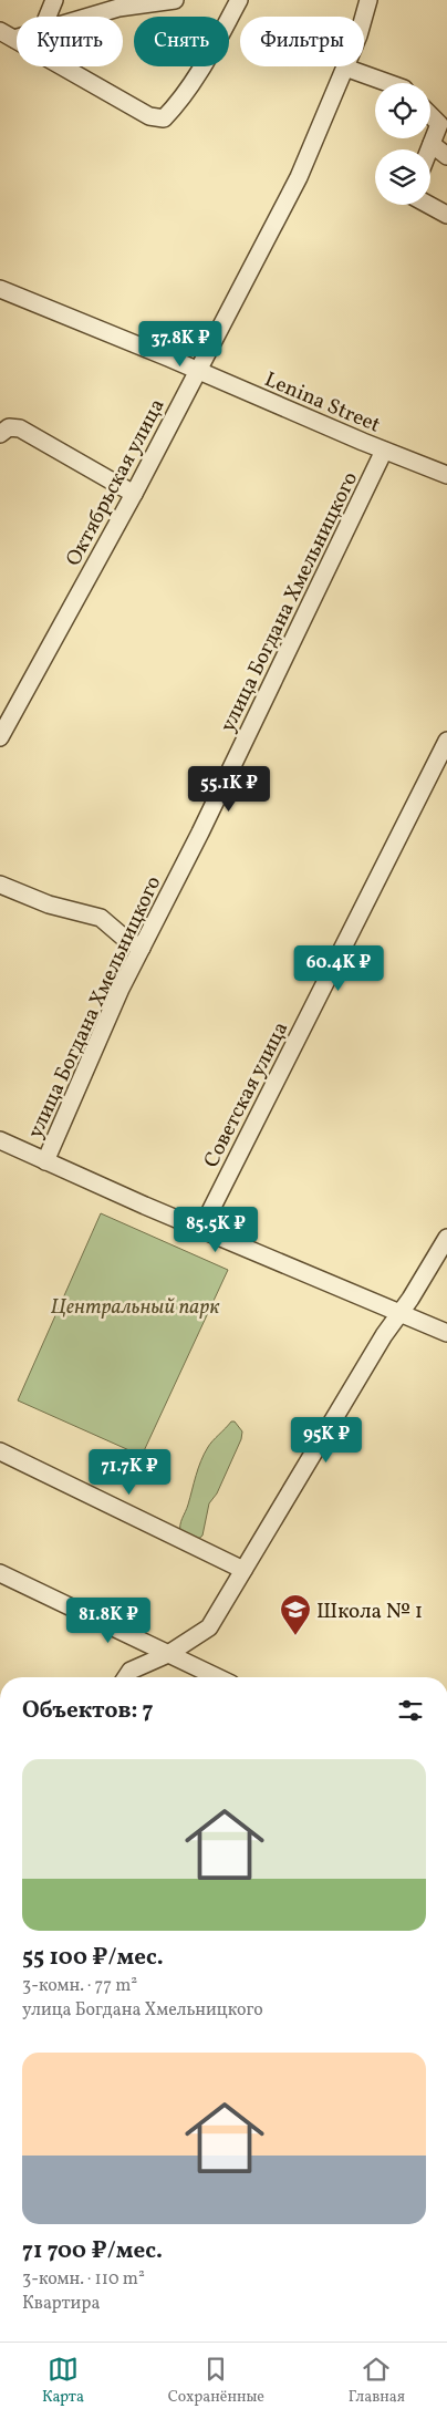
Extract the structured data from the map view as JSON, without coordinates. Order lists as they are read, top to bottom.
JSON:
{
  "streets": {
    "street": [
      "Lenina Street",
      "Октябрьская улица",
      "улица Богдана Хмельницкого",
      "Советская улица"
    ]
  },
  "crossings": [
    ["Lenina Street", "Октябрьская улица"],
    ["Lenina Street", "улица Богдана Хмельницкого"]
  ],
  "parks": ["Центральный парк"],
  "places": {
    "school or university": ["Школа № 1"]
  },
  "page": {
    "chip": ["Купить", "Снять", "Фильтры"],
    "price": [
      "37.8K ₽",
      "55.1K ₽",
      "60.4K ₽",
      "85.5K ₽",
      "95K ₽",
      "71.7K ₽",
      "81.8K ₽"
    ],
    "heading": "Объектов: 7",
    "list": [
      {
        "name": "55 100 ₽/мес.",
        "note": "3-комн. · 77 m² · улица Богдана Хмельницкого"
      },
      {
        "name": "71 700 ₽/мес.",
        "note": "3-комн. · 110 m² · Квартира"
      }
    ],
    "tabs": ["Карта", "Сохранённые", "Главная"]
  }
}
